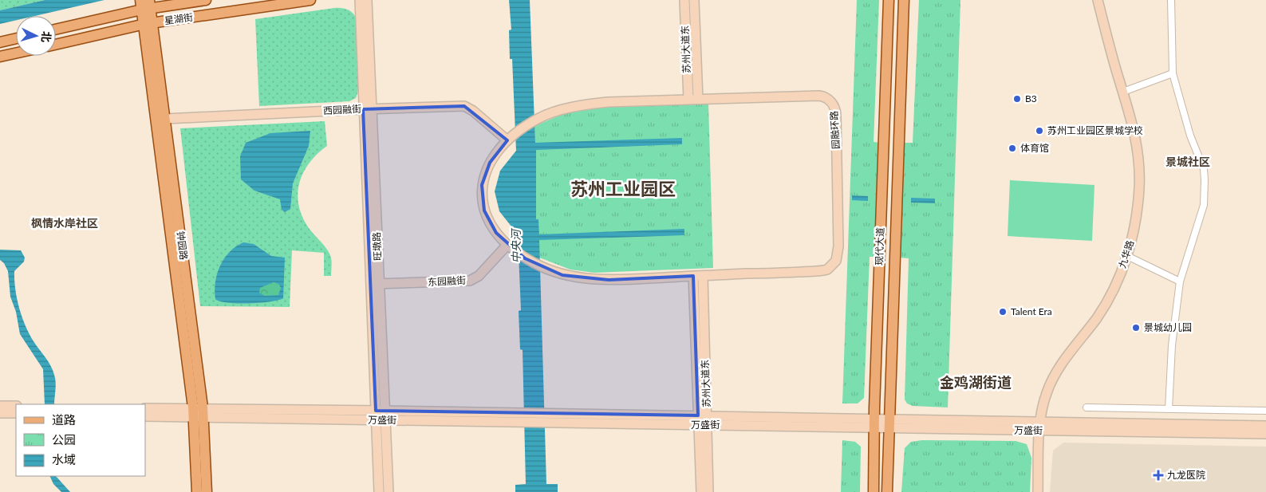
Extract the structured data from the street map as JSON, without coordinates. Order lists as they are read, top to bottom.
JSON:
{
  "streets": {
    "main road": [
      "星湖街",
      "苏州大道东",
      "西园融街",
      "园融环路",
      "钟园路",
      "旺墩路",
      "现代大道",
      "九华路",
      "东园融街",
      "万盛街"
    ]
  },
  "crossings": [
    ["星湖街", "钟园路"],
    ["苏州大道东", "园融环路"],
    ["苏州大道东", "万盛街"],
    ["西园融街", "园融环路"],
    ["西园融街", "钟园路"],
    ["西园融街", "旺墩路"],
    ["园融环路", "东园融街"],
    ["钟园路", "万盛街"],
    ["旺墩路", "东园融街"],
    ["旺墩路", "万盛街"],
    ["现代大道", "万盛街"],
    ["九华路", "万盛街"]
  ],
  "districts": [
    "景城社区",
    "苏州工业园区",
    "枫情水岸社区",
    "金鸡湖街道"
  ],
  "water": ["中央河"],
  "places": {
    "other": [
      "B3",
      "苏州工业园区景城学校",
      "体育馆",
      "Talent Era",
      "景城幼儿园"
    ],
    "health": ["九龙医院"]
  },
  "legend": ["道路", "公园", "水域"],
  "north": "right"
}
